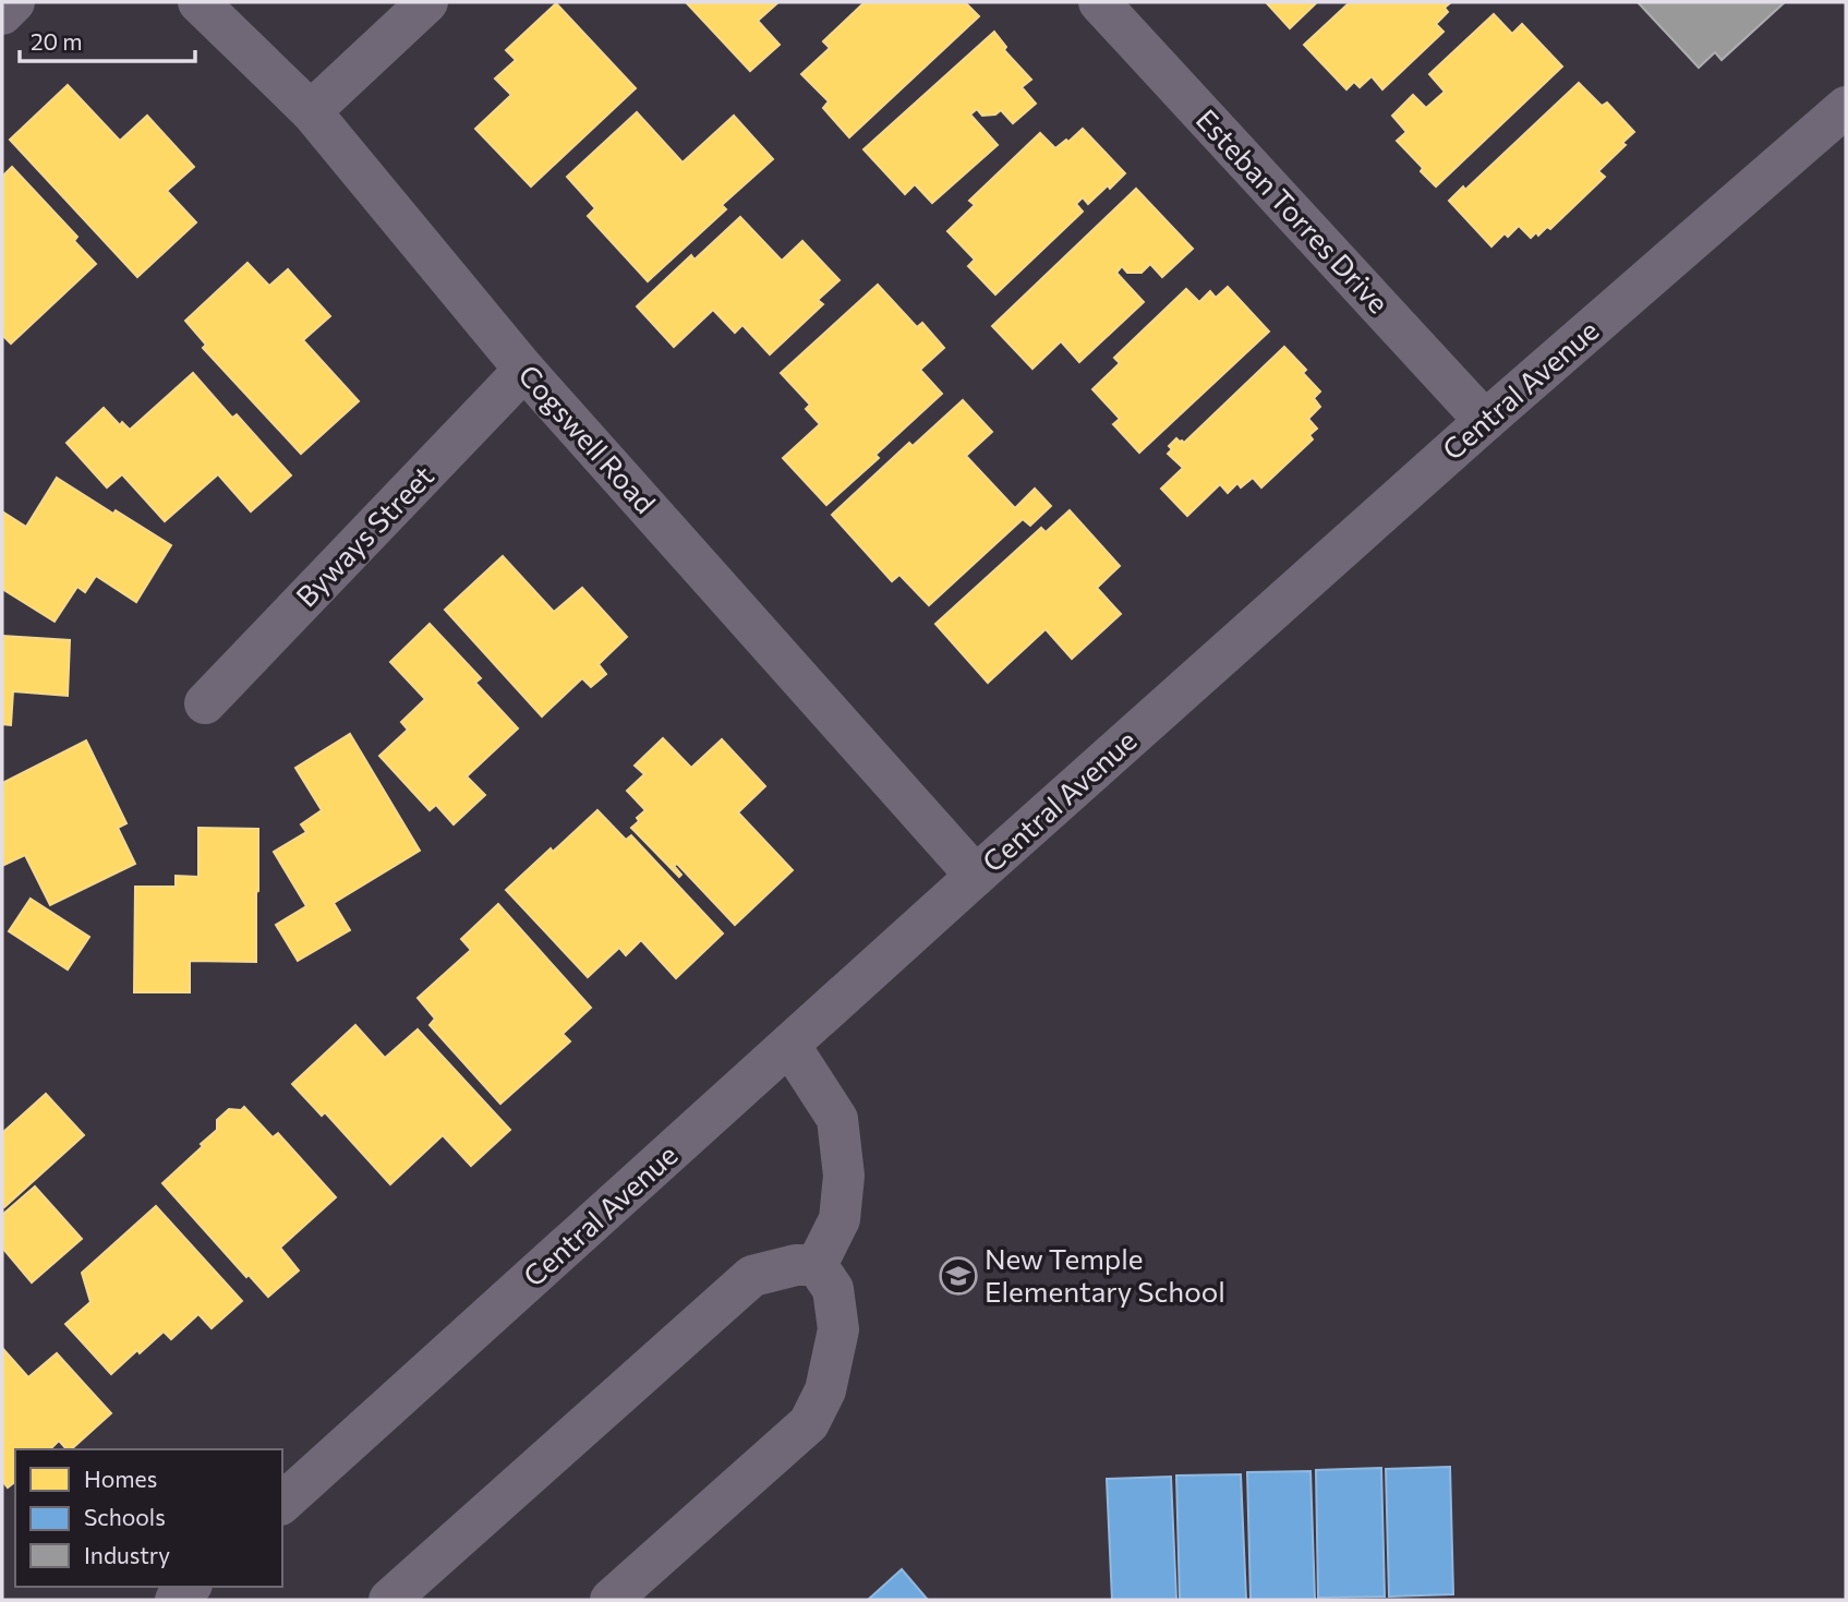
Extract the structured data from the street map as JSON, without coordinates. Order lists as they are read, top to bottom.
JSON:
{
  "streets": {
    "street": [
      "Esteban Torres Drive",
      "Central Avenue",
      "Cogswell Road",
      "Byways Street"
    ]
  },
  "crossings": [
    ["Esteban Torres Drive", "Central Avenue"],
    ["Central Avenue", "Cogswell Road"],
    ["Cogswell Road", "Byways Street"]
  ],
  "places": {
    "school or university": ["New Temple Elementary School"]
  },
  "legend": ["Homes", "Schools", "Industry"],
  "scale_bar": "20 m"
}
